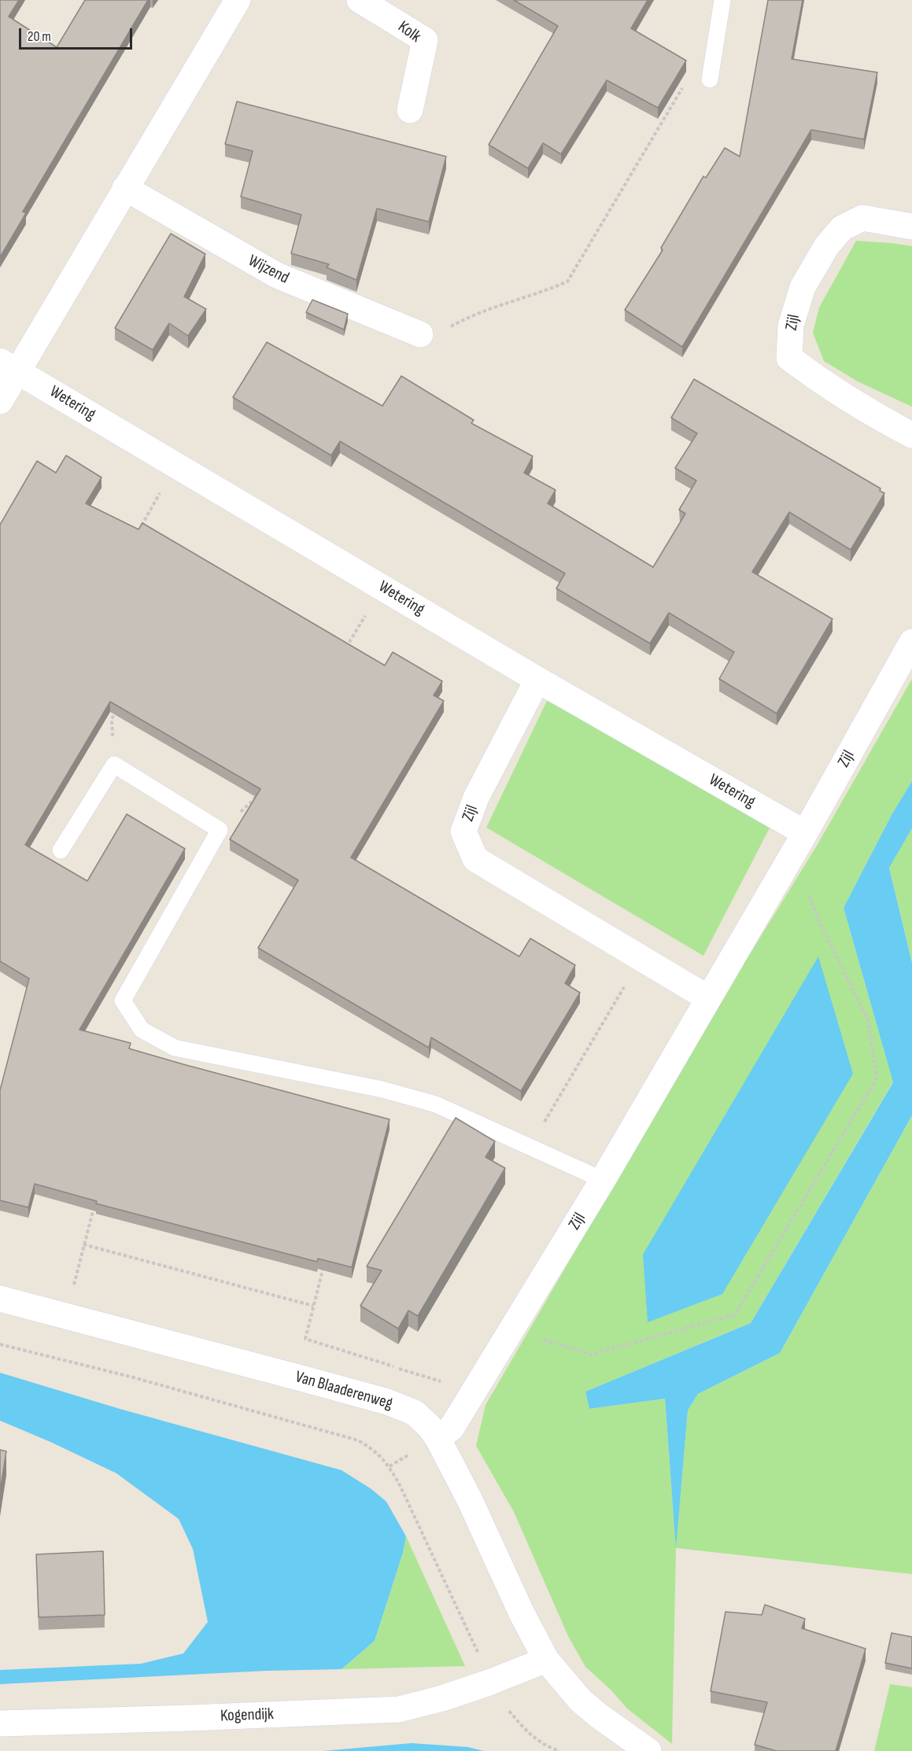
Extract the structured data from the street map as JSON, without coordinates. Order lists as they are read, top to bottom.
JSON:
{
  "streets": {
    "street": [
      "Kolk",
      "Wijzend",
      "Zijl",
      "Wetering",
      "Van Blaaderenweg",
      "Kogendijk"
    ]
  },
  "crossings": [
    ["Zijl", "Wetering"],
    ["Zijl", "Van Blaaderenweg"],
    ["Van Blaaderenweg", "Kogendijk"]
  ],
  "scale_bar": "20 m"
}
